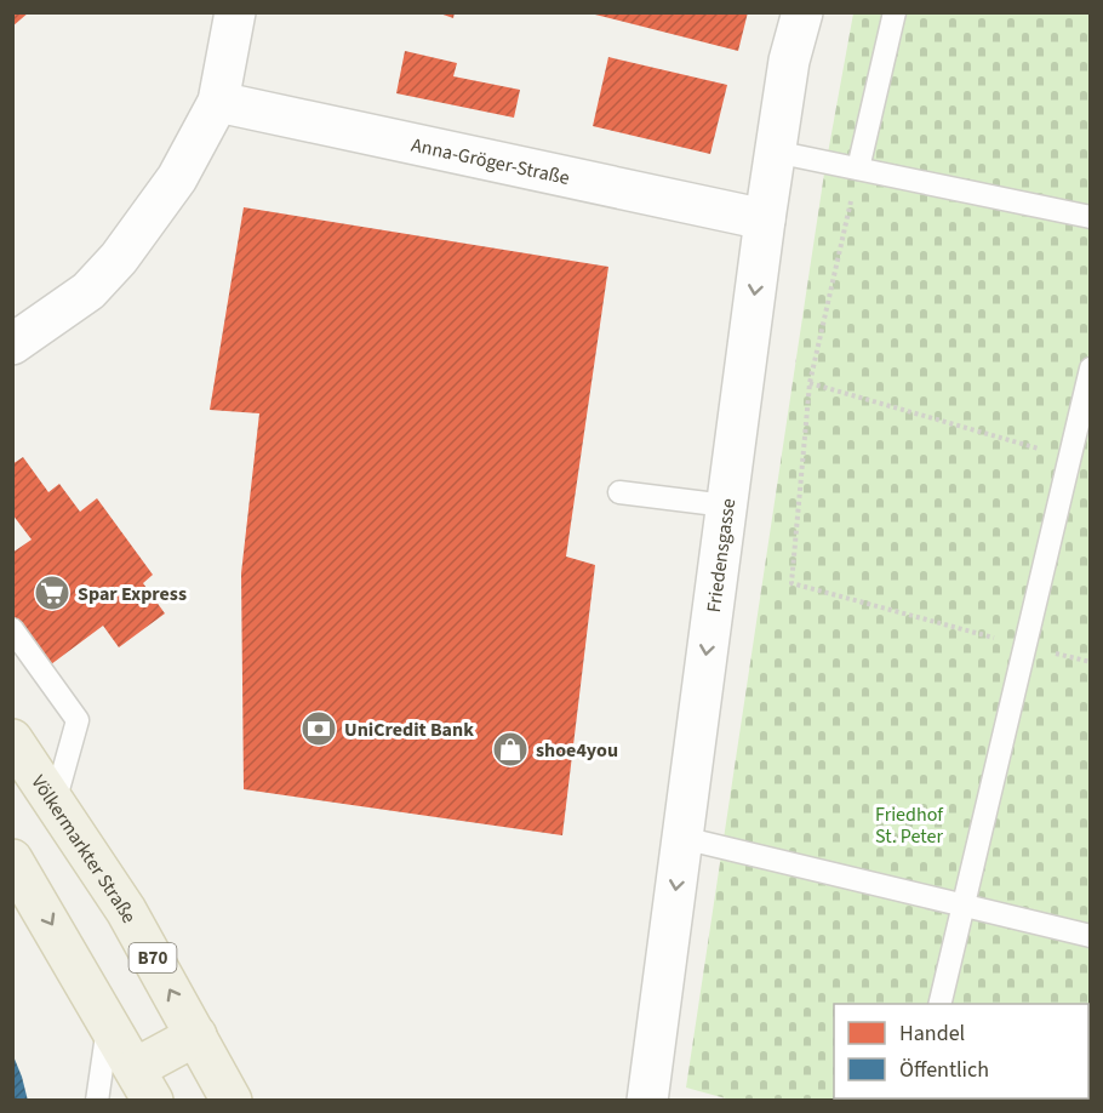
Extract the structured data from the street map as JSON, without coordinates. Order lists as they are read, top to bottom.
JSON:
{
  "streets": {
    "main road": ["Völkermarkter Straße", "B70"],
    "street": ["Anna-Gröger-Straße", "Friedensgasse"]
  },
  "crossings": [
    ["Anna-Gröger-Straße", "Friedensgasse"]
  ],
  "one_way": ["Friedensgasse"],
  "parks": ["Friedhof St. Peter"],
  "places": {
    "supermarket": ["Spar Express"],
    "bank": ["UniCredit Bank"],
    "shop": ["shoe4you"]
  },
  "legend": ["Handel", "Öffentlich"]
}
